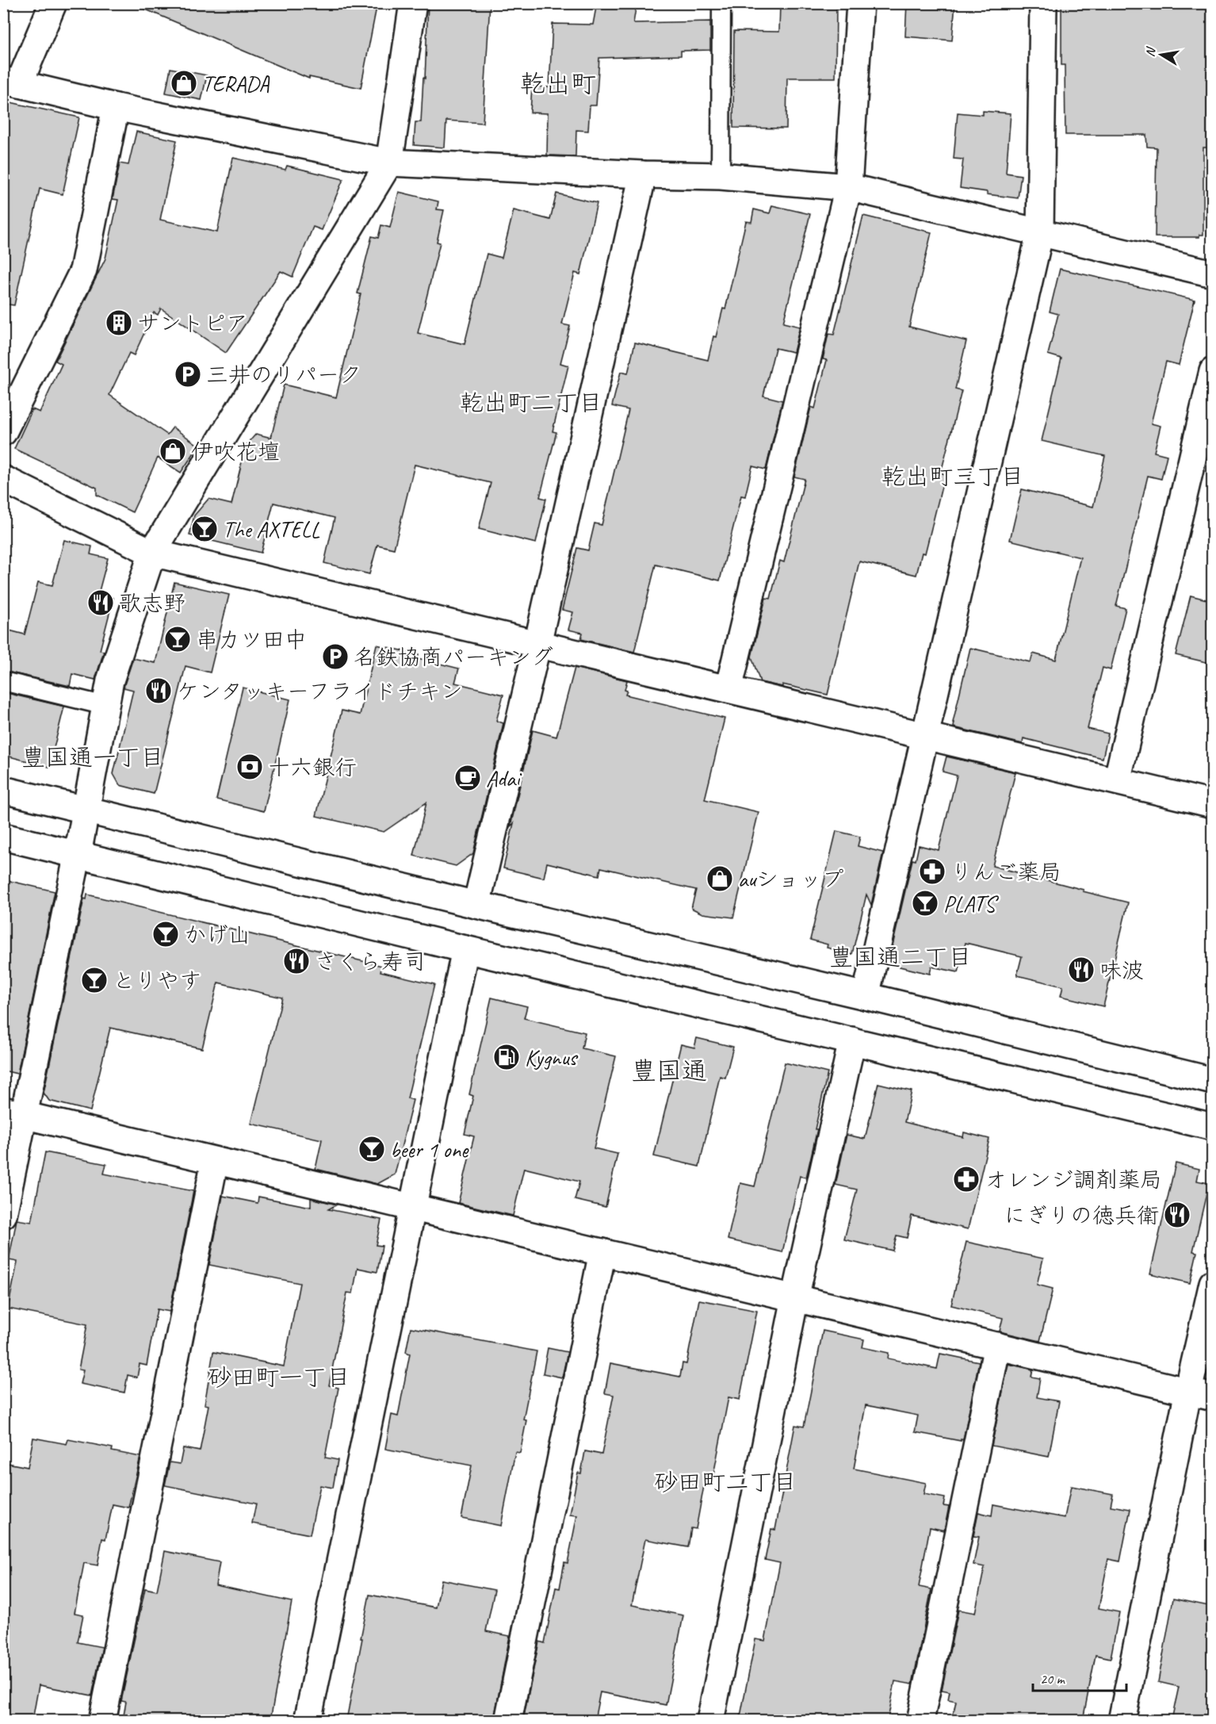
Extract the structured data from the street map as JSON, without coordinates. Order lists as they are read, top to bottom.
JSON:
{
  "districts": [
    "乾出町",
    "乾出町二丁目",
    "乾出町三丁目",
    "豊国通一丁目",
    "豊国通二丁目",
    "豊国通",
    "砂田町一丁目",
    "砂田町二丁目"
  ],
  "places": {
    "shop": ["TERADA", "伊吹花壇", "auショップ"],
    "building": ["サントピア"],
    "parking": ["三井のリパーク", "名鉄協商パーキング"],
    "bar": [
      "The AXTELL",
      "串カツ田中",
      "PLATS",
      "かげ山",
      "とりやす",
      "beer 1 one"
    ],
    "restaurant": [
      "歌志野",
      "ケンタッキーフライドチキン",
      "さくら寿司",
      "味波",
      "にぎりの徳兵衛"
    ],
    "bank": ["十六銀行"],
    "cafe": ["Adai"],
    "pharmacy": ["りんご薬局", "オレンジ調剤薬局"],
    "fuel station": ["Kygnus"]
  },
  "scale_bar": "20 m",
  "north": "left"
}
